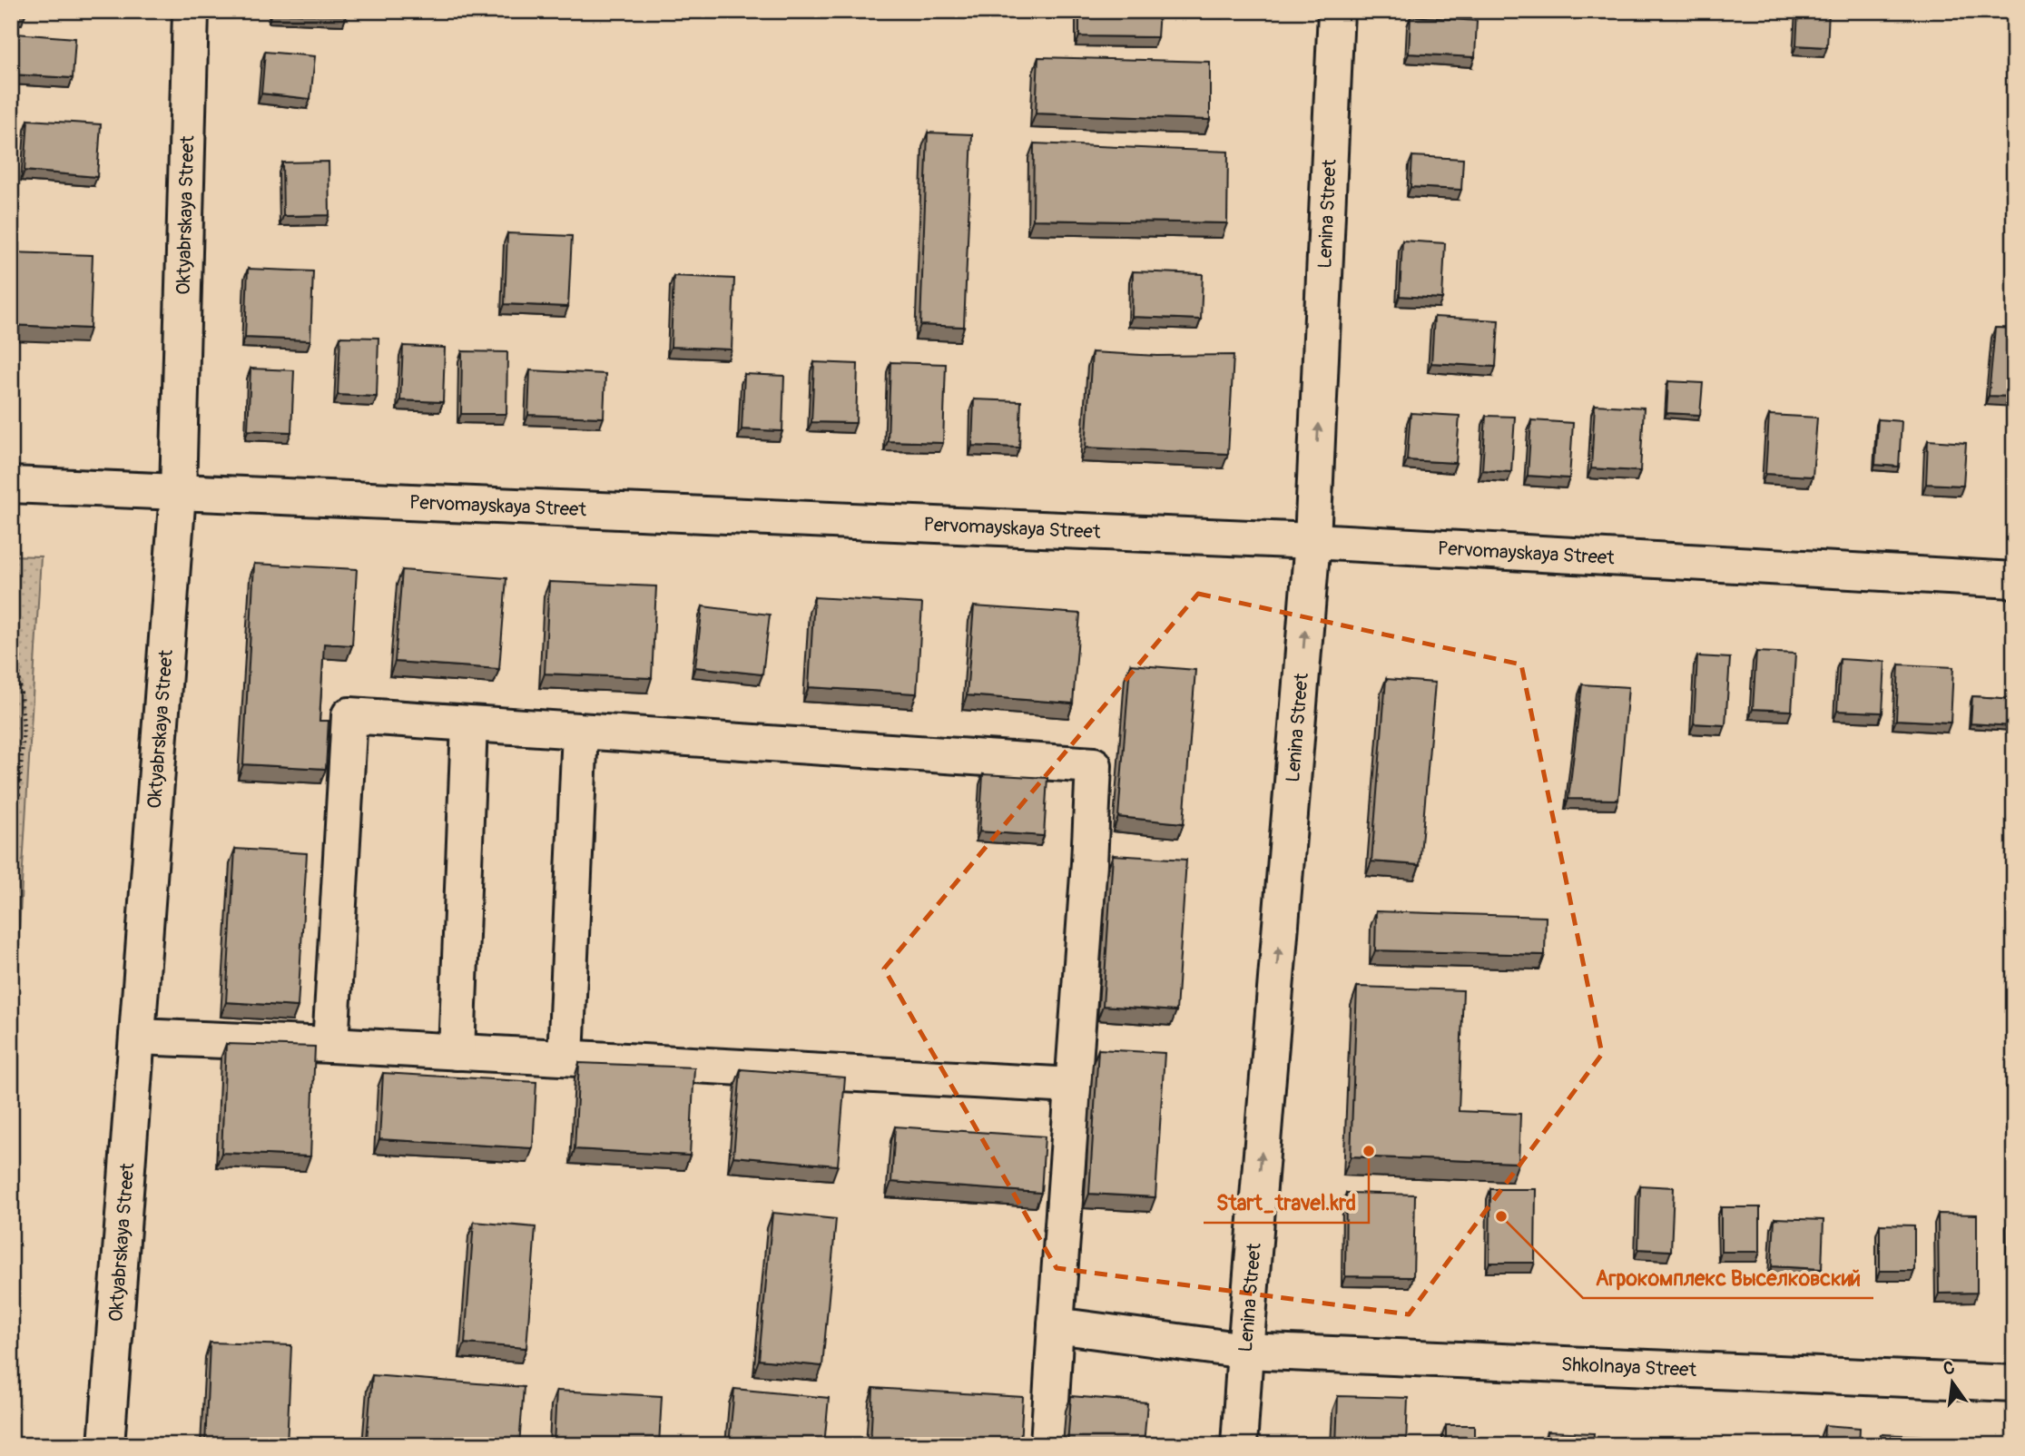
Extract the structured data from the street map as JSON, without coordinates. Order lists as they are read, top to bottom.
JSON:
{
  "streets": {
    "street": [
      "Oktyabrskaya Street",
      "Lenina Street",
      "Pervomayskaya Street",
      "Shkolnaya Street"
    ]
  },
  "crossings": [
    ["Oktyabrskaya Street", "Pervomayskaya Street"],
    ["Lenina Street", "Pervomayskaya Street"],
    ["Lenina Street", "Shkolnaya Street"]
  ],
  "one_way": ["Lenina Street"],
  "places": ["Start_travel.krd", "Агрокомплекс Выселковский"],
  "north": "top"
}
